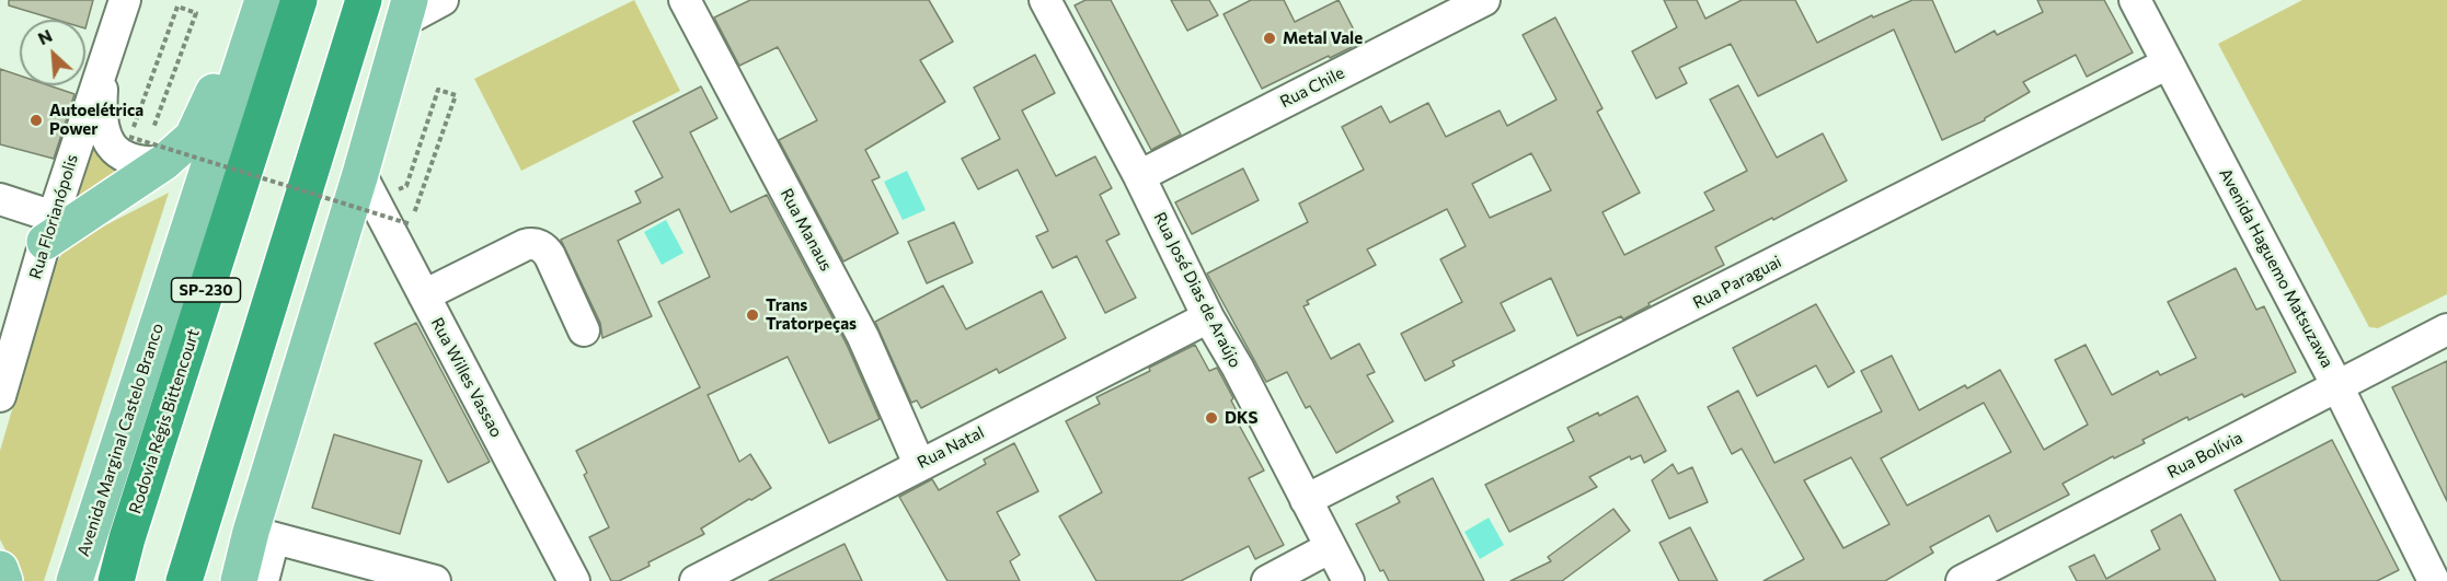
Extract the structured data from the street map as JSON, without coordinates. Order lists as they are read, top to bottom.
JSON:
{
  "streets": {
    "highway": ["SP-230", "Rodovia Régis Bittencourt"],
    "main road": ["Avenida Marginal Castelo Branco"],
    "street": [
      "Rua Chile",
      "Rua Florianópolis",
      "Rua Manaus",
      "Avenida Haguemo Matsuzawa",
      "Rua Paraguai",
      "Rua José Dias de Araújo",
      "Rua Willes Vassao",
      "Rua Natal",
      "Rua Bolívia"
    ]
  },
  "crossings": [
    ["Rua Chile", "Rua José Dias de Araújo"],
    ["Rua Manaus", "Rua Natal"],
    ["Avenida Haguemo Matsuzawa", "Rua Paraguai"],
    ["Avenida Haguemo Matsuzawa", "Rua Bolívia"],
    ["Rua Paraguai", "Rua José Dias de Araújo"],
    ["Rua José Dias de Araújo", "Rua Natal"]
  ],
  "places": [
    "Metal Vale",
    "Autoelétrica Power",
    "Trans Tratorpeças",
    "DKS"
  ],
  "north": "top left"
}
